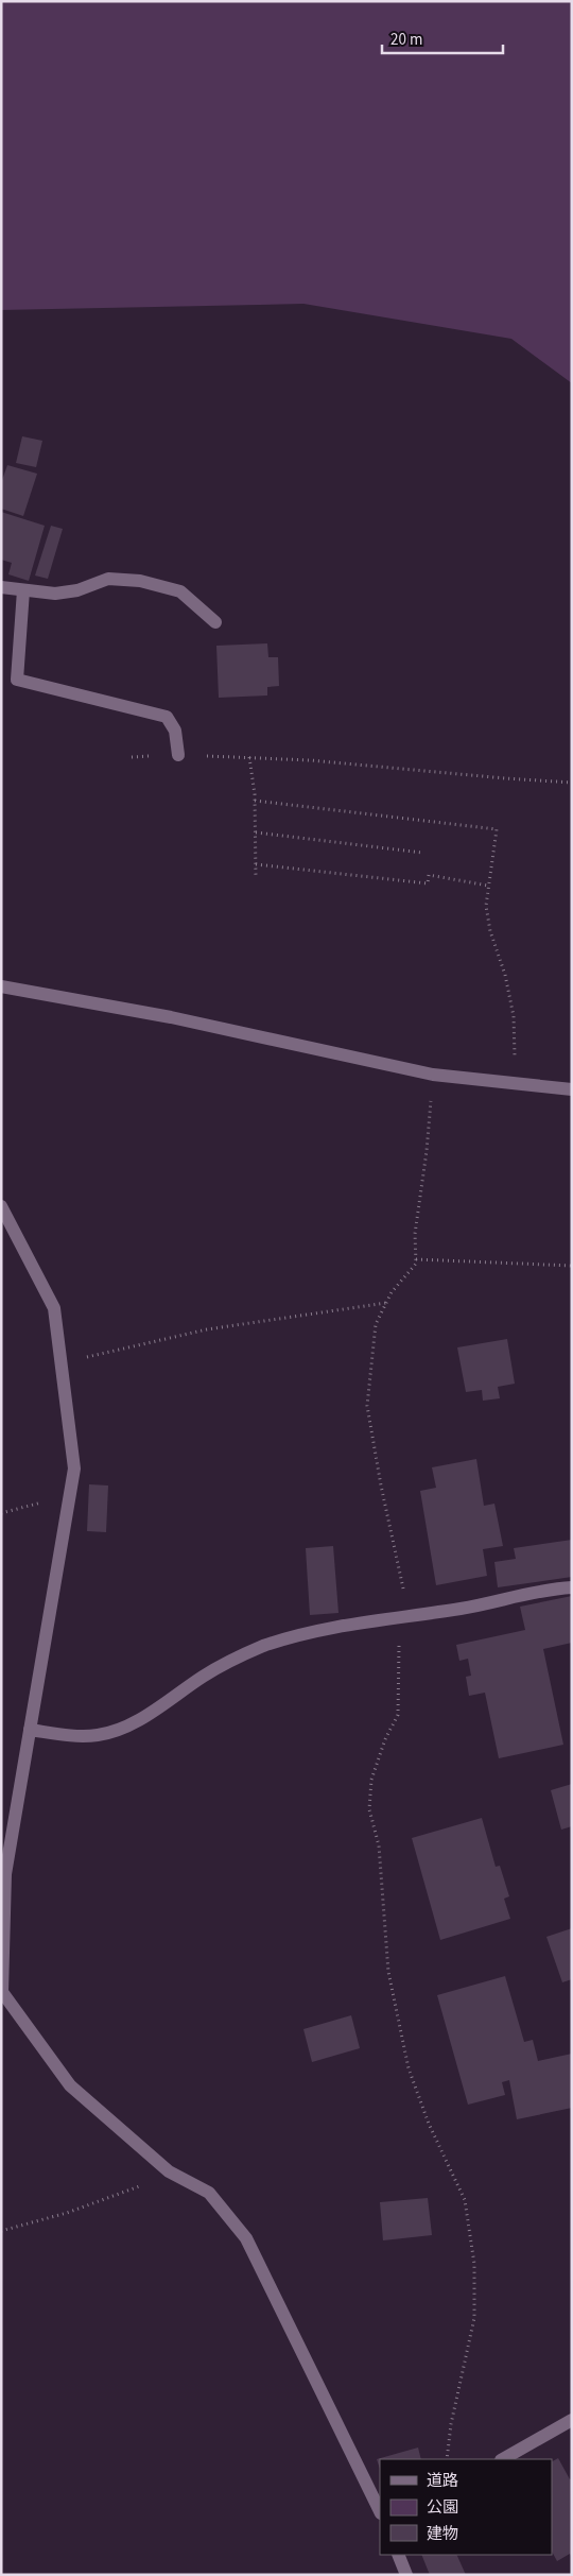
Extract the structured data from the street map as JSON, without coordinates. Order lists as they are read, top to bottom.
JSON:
{
  "legend": ["道路", "公園", "建物"],
  "scale_bar": "20 m"
}
